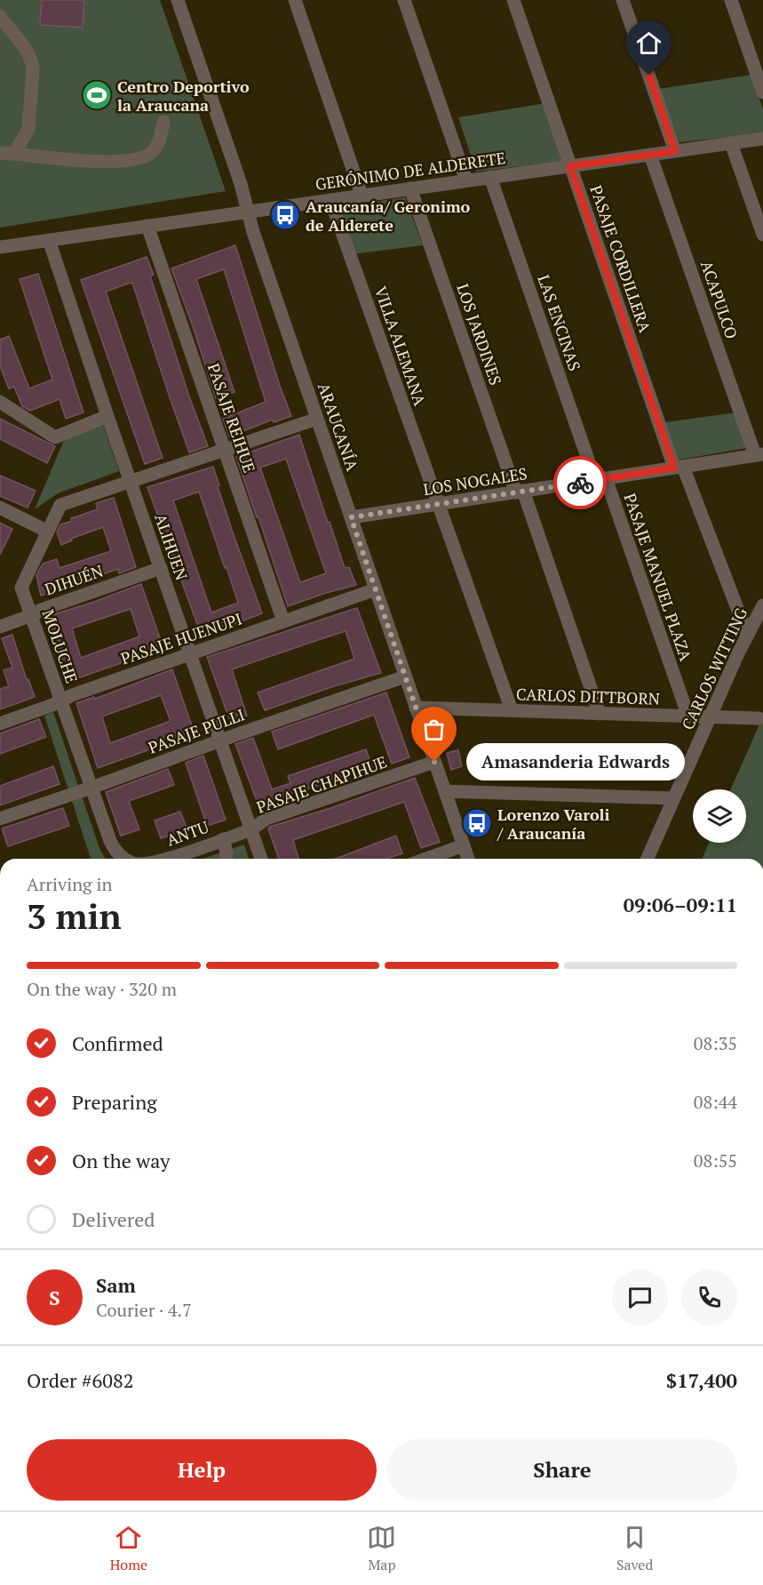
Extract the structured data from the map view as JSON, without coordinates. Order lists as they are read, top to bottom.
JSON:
{
  "streets": {
    "street": [
      "GERÓNIMO DE ALDERETE",
      "PASAJE CORDILLERA",
      "ACAPULCO",
      "LAS ENCINAS",
      "LOS JARDINES",
      "VILLA ALEMANA",
      "PASAJE REIHUE",
      "ARAUCANÍA",
      "LOS NOGALES",
      "ALIHUEN",
      "PASAJE MANUEL PLAZA",
      "DIHUÉN",
      "PASAJE HUENUPI",
      "MOLUCHE",
      "CARLOS WITTING",
      "CARLOS DITTBORN",
      "PASAJE PULLI",
      "PASAJE CHAPIHUE",
      "ANTU"
    ]
  },
  "crossings": [
    ["GERÓNIMO DE ALDERETE", "PASAJE CORDILLERA"],
    ["GERÓNIMO DE ALDERETE", "ACAPULCO"],
    ["GERÓNIMO DE ALDERETE", "LAS ENCINAS"],
    ["GERÓNIMO DE ALDERETE", "LOS JARDINES"],
    ["GERÓNIMO DE ALDERETE", "VILLA ALEMANA"],
    ["GERÓNIMO DE ALDERETE", "PASAJE REIHUE"],
    ["GERÓNIMO DE ALDERETE", "ARAUCANÍA"],
    ["GERÓNIMO DE ALDERETE", "ALIHUEN"],
    ["PASAJE CORDILLERA", "LOS NOGALES"],
    ["PASAJE CORDILLERA", "CARLOS WITTING"],
    ["ACAPULCO", "LOS NOGALES"],
    ["LAS ENCINAS", "LOS NOGALES"],
    ["LAS ENCINAS", "PASAJE MANUEL PLAZA"],
    ["LOS JARDINES", "LOS NOGALES"],
    ["LOS JARDINES", "CARLOS DITTBORN"],
    ["VILLA ALEMANA", "LOS NOGALES"],
    ["VILLA ALEMANA", "CARLOS DITTBORN"],
    ["PASAJE REIHUE", "PASAJE HUENUPI"],
    ["PASAJE REIHUE", "MOLUCHE"],
    ["ARAUCANÍA", "LOS NOGALES"],
    ["ARAUCANÍA", "PASAJE HUENUPI"],
    ["ARAUCANÍA", "MOLUCHE"],
    ["ARAUCANÍA", "CARLOS DITTBORN"],
    ["ARAUCANÍA", "PASAJE PULLI"],
    ["ARAUCANÍA", "PASAJE CHAPIHUE"],
    ["LOS NOGALES", "PASAJE MANUEL PLAZA"],
    ["ALIHUEN", "DIHUÉN"],
    ["ALIHUEN", "PASAJE HUENUPI"],
    ["ALIHUEN", "MOLUCHE"],
    ["ALIHUEN", "PASAJE PULLI"],
    ["ALIHUEN", "PASAJE CHAPIHUE"],
    ["ALIHUEN", "ANTU"],
    ["PASAJE MANUEL PLAZA", "CARLOS DITTBORN"],
    ["DIHUÉN", "MOLUCHE"],
    ["PASAJE HUENUPI", "MOLUCHE"],
    ["MOLUCHE", "PASAJE PULLI"],
    ["CARLOS WITTING", "CARLOS DITTBORN"],
    ["PASAJE CHAPIHUE", "ANTU"]
  ],
  "places": {
    "sports": ["Centro Deportivo la Araucana"],
    "bus stop": ["Araucanía/ Geronimo de Alderete", "Lorenzo Varoli / Araucanía"],
    "other": ["Amasanderia Edwards"]
  },
  "page": {
    "bubble": "Amasanderia Edwards",
    "heading": ["3 min", "Arriving in", "09:06–09:11"],
    "panel": [
      "Sam",
      "Courier · 4.7",
      "Order #6082",
      "$17,400"
    ],
    "bar": "On the way · 320 m",
    "list": [
      ["Confirmed", "08:35"],
      ["Preparing", "08:44"],
      ["On the way", "08:55"],
      "Delivered"
    ],
    "round": "S",
    "buttons": ["Help", "Share"],
    "tabs": ["Home", "Map", "Saved"]
  }
}
